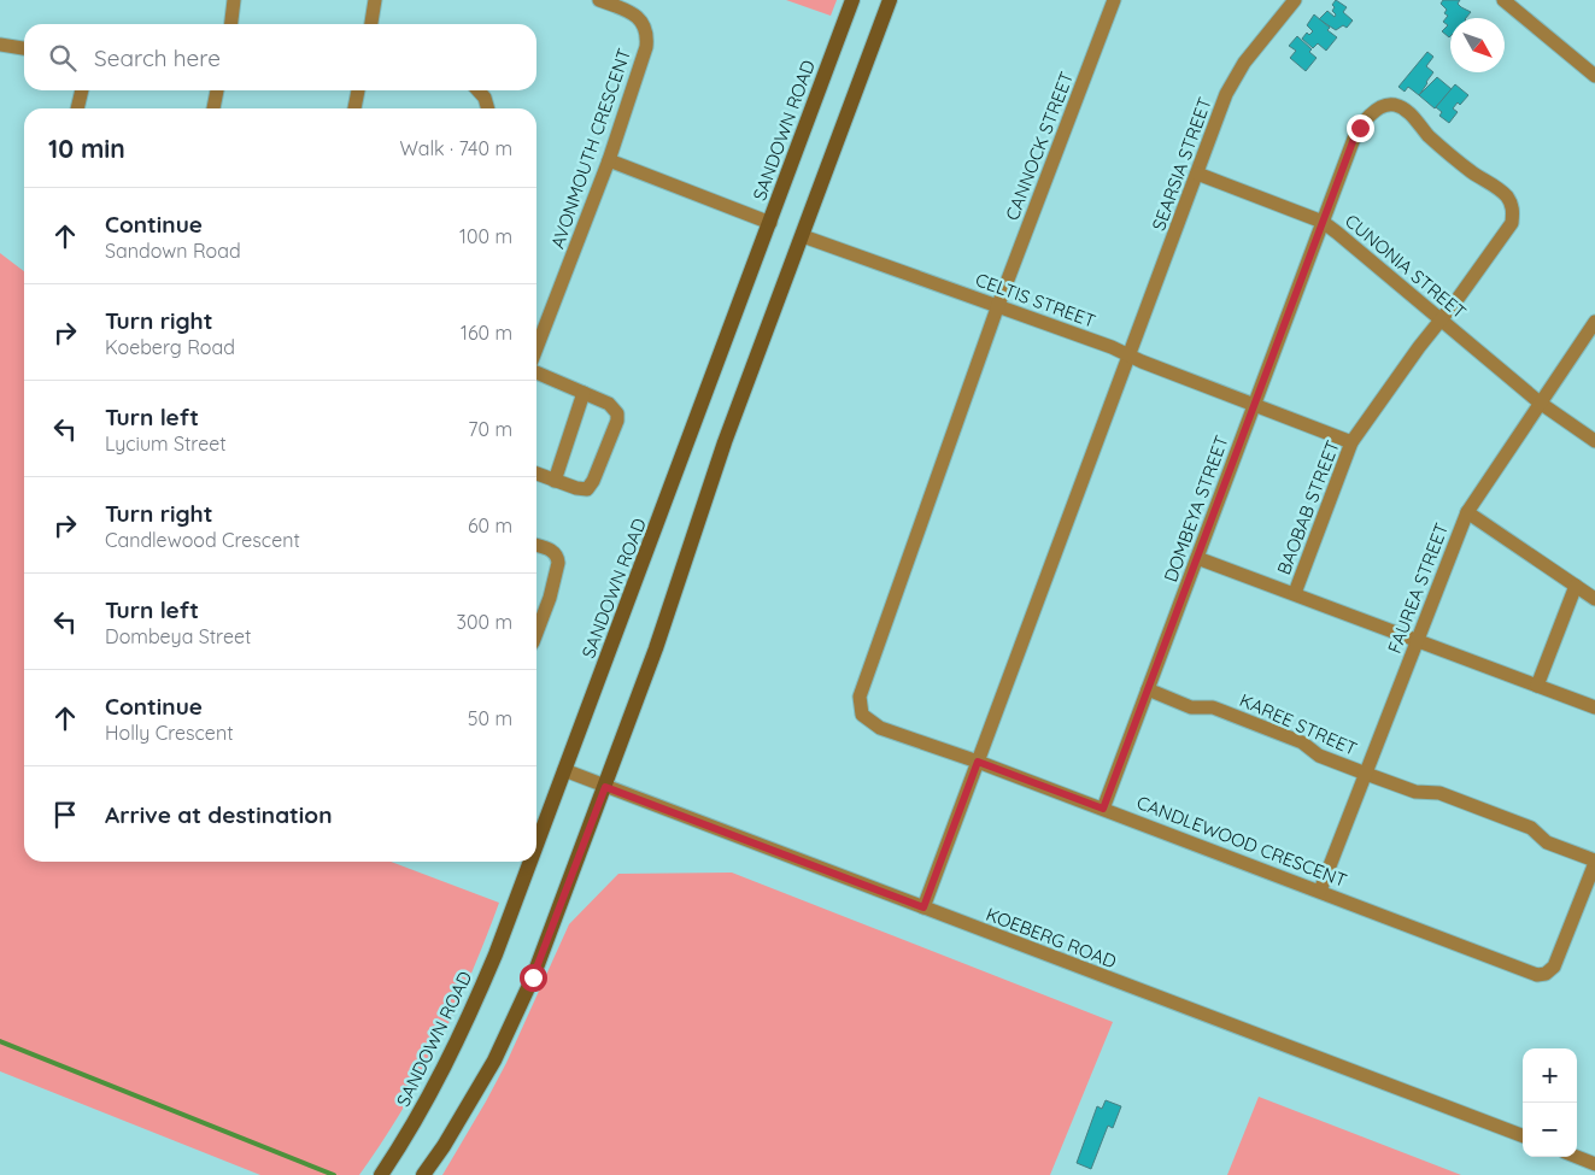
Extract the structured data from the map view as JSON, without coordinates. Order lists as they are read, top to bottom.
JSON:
{
  "streets": {
    "main road": ["SANDOWN ROAD"],
    "street": [
      "CANNOCK STREET",
      "AVONMOUTH CRESCENT",
      "SEARSIA STREET",
      "CUNONIA STREET",
      "CELTIS STREET",
      "BAOBAB STREET",
      "DOMBEYA STREET",
      "FAUREA STREET",
      "KAREE STREET",
      "CANDLEWOOD CRESCENT",
      "KOEBERG ROAD"
    ]
  },
  "crossings": [
    ["SANDOWN ROAD", "KOEBERG ROAD"],
    ["CANNOCK STREET", "CELTIS STREET"],
    ["CANNOCK STREET", "CANDLEWOOD CRESCENT"],
    ["SEARSIA STREET", "CUNONIA STREET"],
    ["SEARSIA STREET", "CELTIS STREET"],
    ["CUNONIA STREET", "BAOBAB STREET"],
    ["CUNONIA STREET", "DOMBEYA STREET"],
    ["CUNONIA STREET", "FAUREA STREET"],
    ["CELTIS STREET", "BAOBAB STREET"],
    ["CELTIS STREET", "DOMBEYA STREET"],
    ["BAOBAB STREET", "DOMBEYA STREET"],
    ["DOMBEYA STREET", "KAREE STREET"],
    ["DOMBEYA STREET", "CANDLEWOOD CRESCENT"],
    ["FAUREA STREET", "KAREE STREET"],
    ["FAUREA STREET", "CANDLEWOOD CRESCENT"],
    ["KAREE STREET", "CANDLEWOOD CRESCENT"]
  ],
  "north": "bottom right",
  "page": {
    "search": "Search here",
    "heading": ["10 min", "Walk · 740 m"],
    "list": [
      ["Continue", "Sandown Road", "100 m"],
      ["Turn right", "Koeberg Road", "160 m"],
      ["Turn left", "Lycium Street", "70 m"],
      ["Turn right", "Candlewood Crescent", "60 m"],
      ["Turn left", "Dombeya Street", "300 m"],
      ["Continue", "Holly Crescent", "50 m"],
      "Arrive at destination"
    ],
    "map_buttons": ["+", "−"]
  }
}
